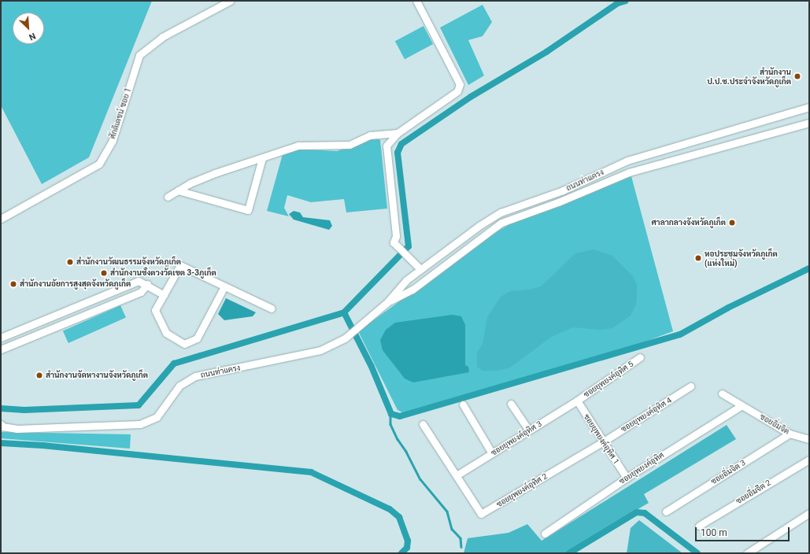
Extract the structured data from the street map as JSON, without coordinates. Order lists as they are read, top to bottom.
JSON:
{
  "streets": {
    "street": [
      "ศักดิเดชน์ ซอย 1",
      "ถนนท่าแครง",
      "ซอยยุพยงค์อุทิศ 5",
      "ซอยยุพยงค์อุทิศ 4",
      "ซอยอิ่มจิต",
      "ซอยยุพยงค์อุทิศ 3",
      "ซอยยุพยงค์อุทิศ 1",
      "ซอยยุพยงค์อุทิศ",
      "ซอยอิ่มจิต 3",
      "ซอยยุพยงค์อุทิศ 2",
      "ซอยอิ่มจิต 2"
    ]
  },
  "crossings": [
    ["ซอยยุพยงค์อุทิศ 5", "ซอยยุพยงค์อุทิศ 3"],
    ["ซอยยุพยงค์อุทิศ 5", "ซอยยุพยงค์อุทิศ 1"],
    ["ซอยยุพยงค์อุทิศ 4", "ซอยยุพยงค์อุทิศ 1"],
    ["ซอยยุพยงค์อุทิศ 4", "ซอยยุพยงค์อุทิศ 2"],
    ["ซอยอิ่มจิต", "ซอยยุพยงค์อุทิศ"],
    ["ซอยอิ่มจิต", "ซอยอิ่มจิต 3"],
    ["ซอยยุพยงค์อุทิศ 3", "ซอยยุพยงค์อุทิศ 1"],
    ["ซอยยุพยงค์อุทิศ 3", "ซอยยุพยงค์อุทิศ 2"],
    ["ซอยยุพยงค์อุทิศ 1", "ซอยยุพยงค์อุทิศ"],
    ["ซอยยุพยงค์อุทิศ 1", "ซอยยุพยงค์อุทิศ 2"]
  ],
  "places": [
    "สำนักงาน ป.ป.ช.ประจำจังหวัดภูเก็ต",
    "ศาลากลางจังหวัดภูเก็ต",
    "หอประชุมจังหวัดภูเก็ต (แห่งใหม่)",
    "สำนักงานวัฒนธรรมจังหวัดภูเก็ต",
    "สำนักงานชั่งตวงวัดเขต 3-3ภูเก็ต",
    "สำนักงานอัยการสูงสุดจังหวัดภูเก็ต",
    "สำนักงานจัดหางานจังหวัดภูเก็ต"
  ],
  "scale_bar": "100 m",
  "north": "bottom right"
}
